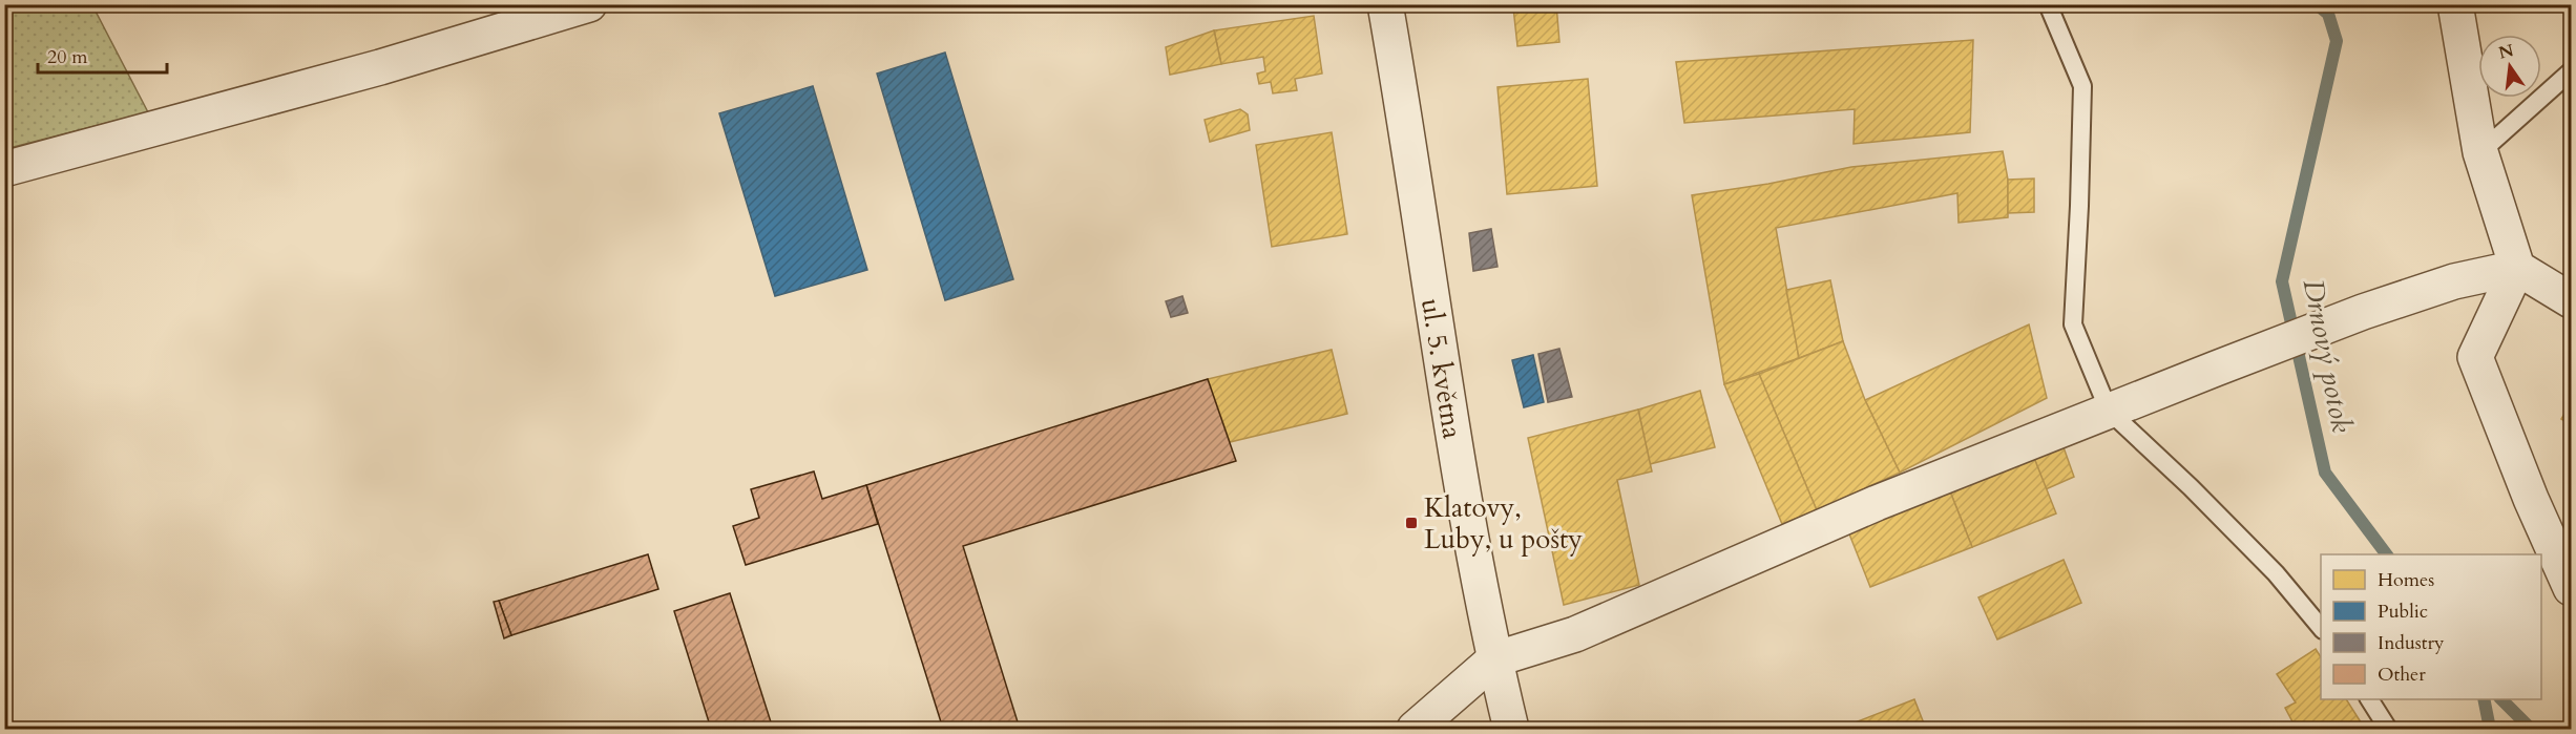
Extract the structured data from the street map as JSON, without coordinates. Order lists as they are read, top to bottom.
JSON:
{
  "streets": {
    "street": ["ul. 5. května"]
  },
  "water": ["Drnový potok"],
  "places": {
    "transit": ["Klatovy, Luby, u pošty"]
  },
  "legend": [
    "Homes",
    "Public",
    "Industry",
    "Other"
  ],
  "scale_bar": "20 m",
  "north": "top"
}
